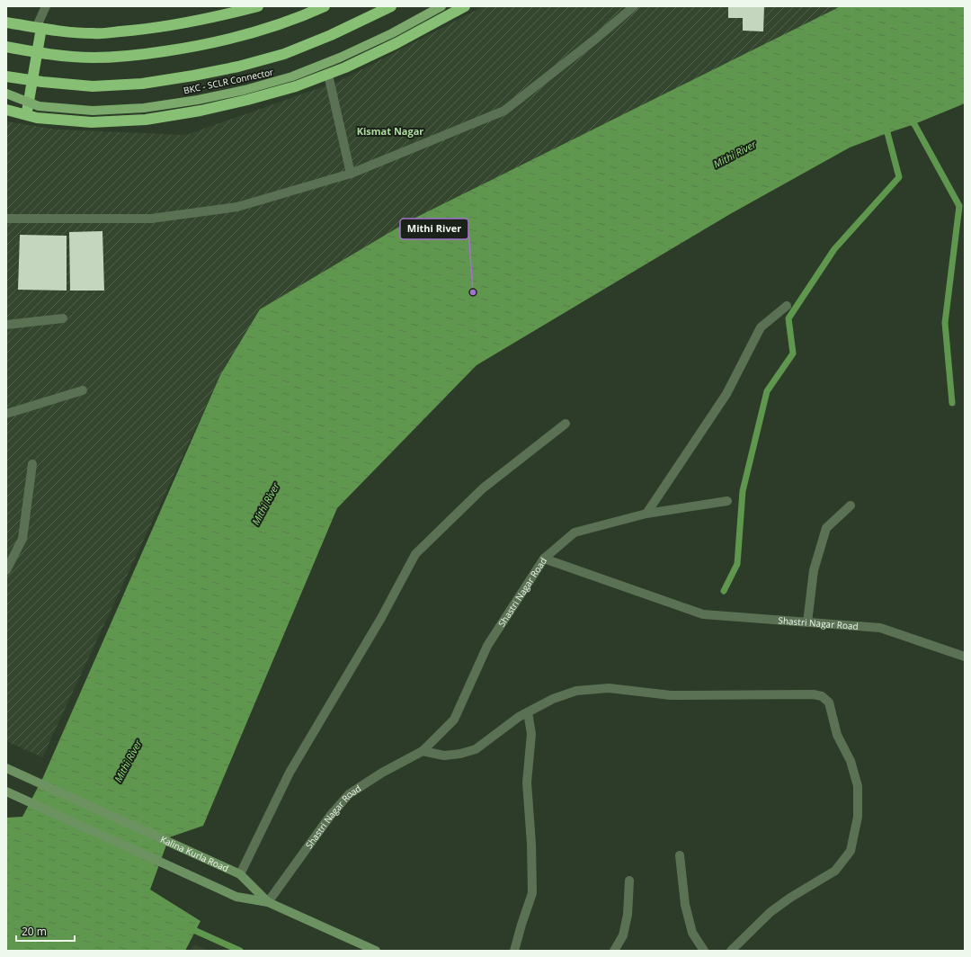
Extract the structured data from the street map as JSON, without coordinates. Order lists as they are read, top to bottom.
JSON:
{
  "streets": {
    "main road": ["BKC - SCLR Connector"],
    "street": ["Shastri Nagar Road", "Kalina Kurla Road"]
  },
  "crossings": [
    ["Shastri Nagar Road", "Kalina Kurla Road"]
  ],
  "districts": ["Kismat Nagar"],
  "water": ["Mithi River"],
  "places": ["Mithi River"],
  "scale_bar": "20 m"
}
